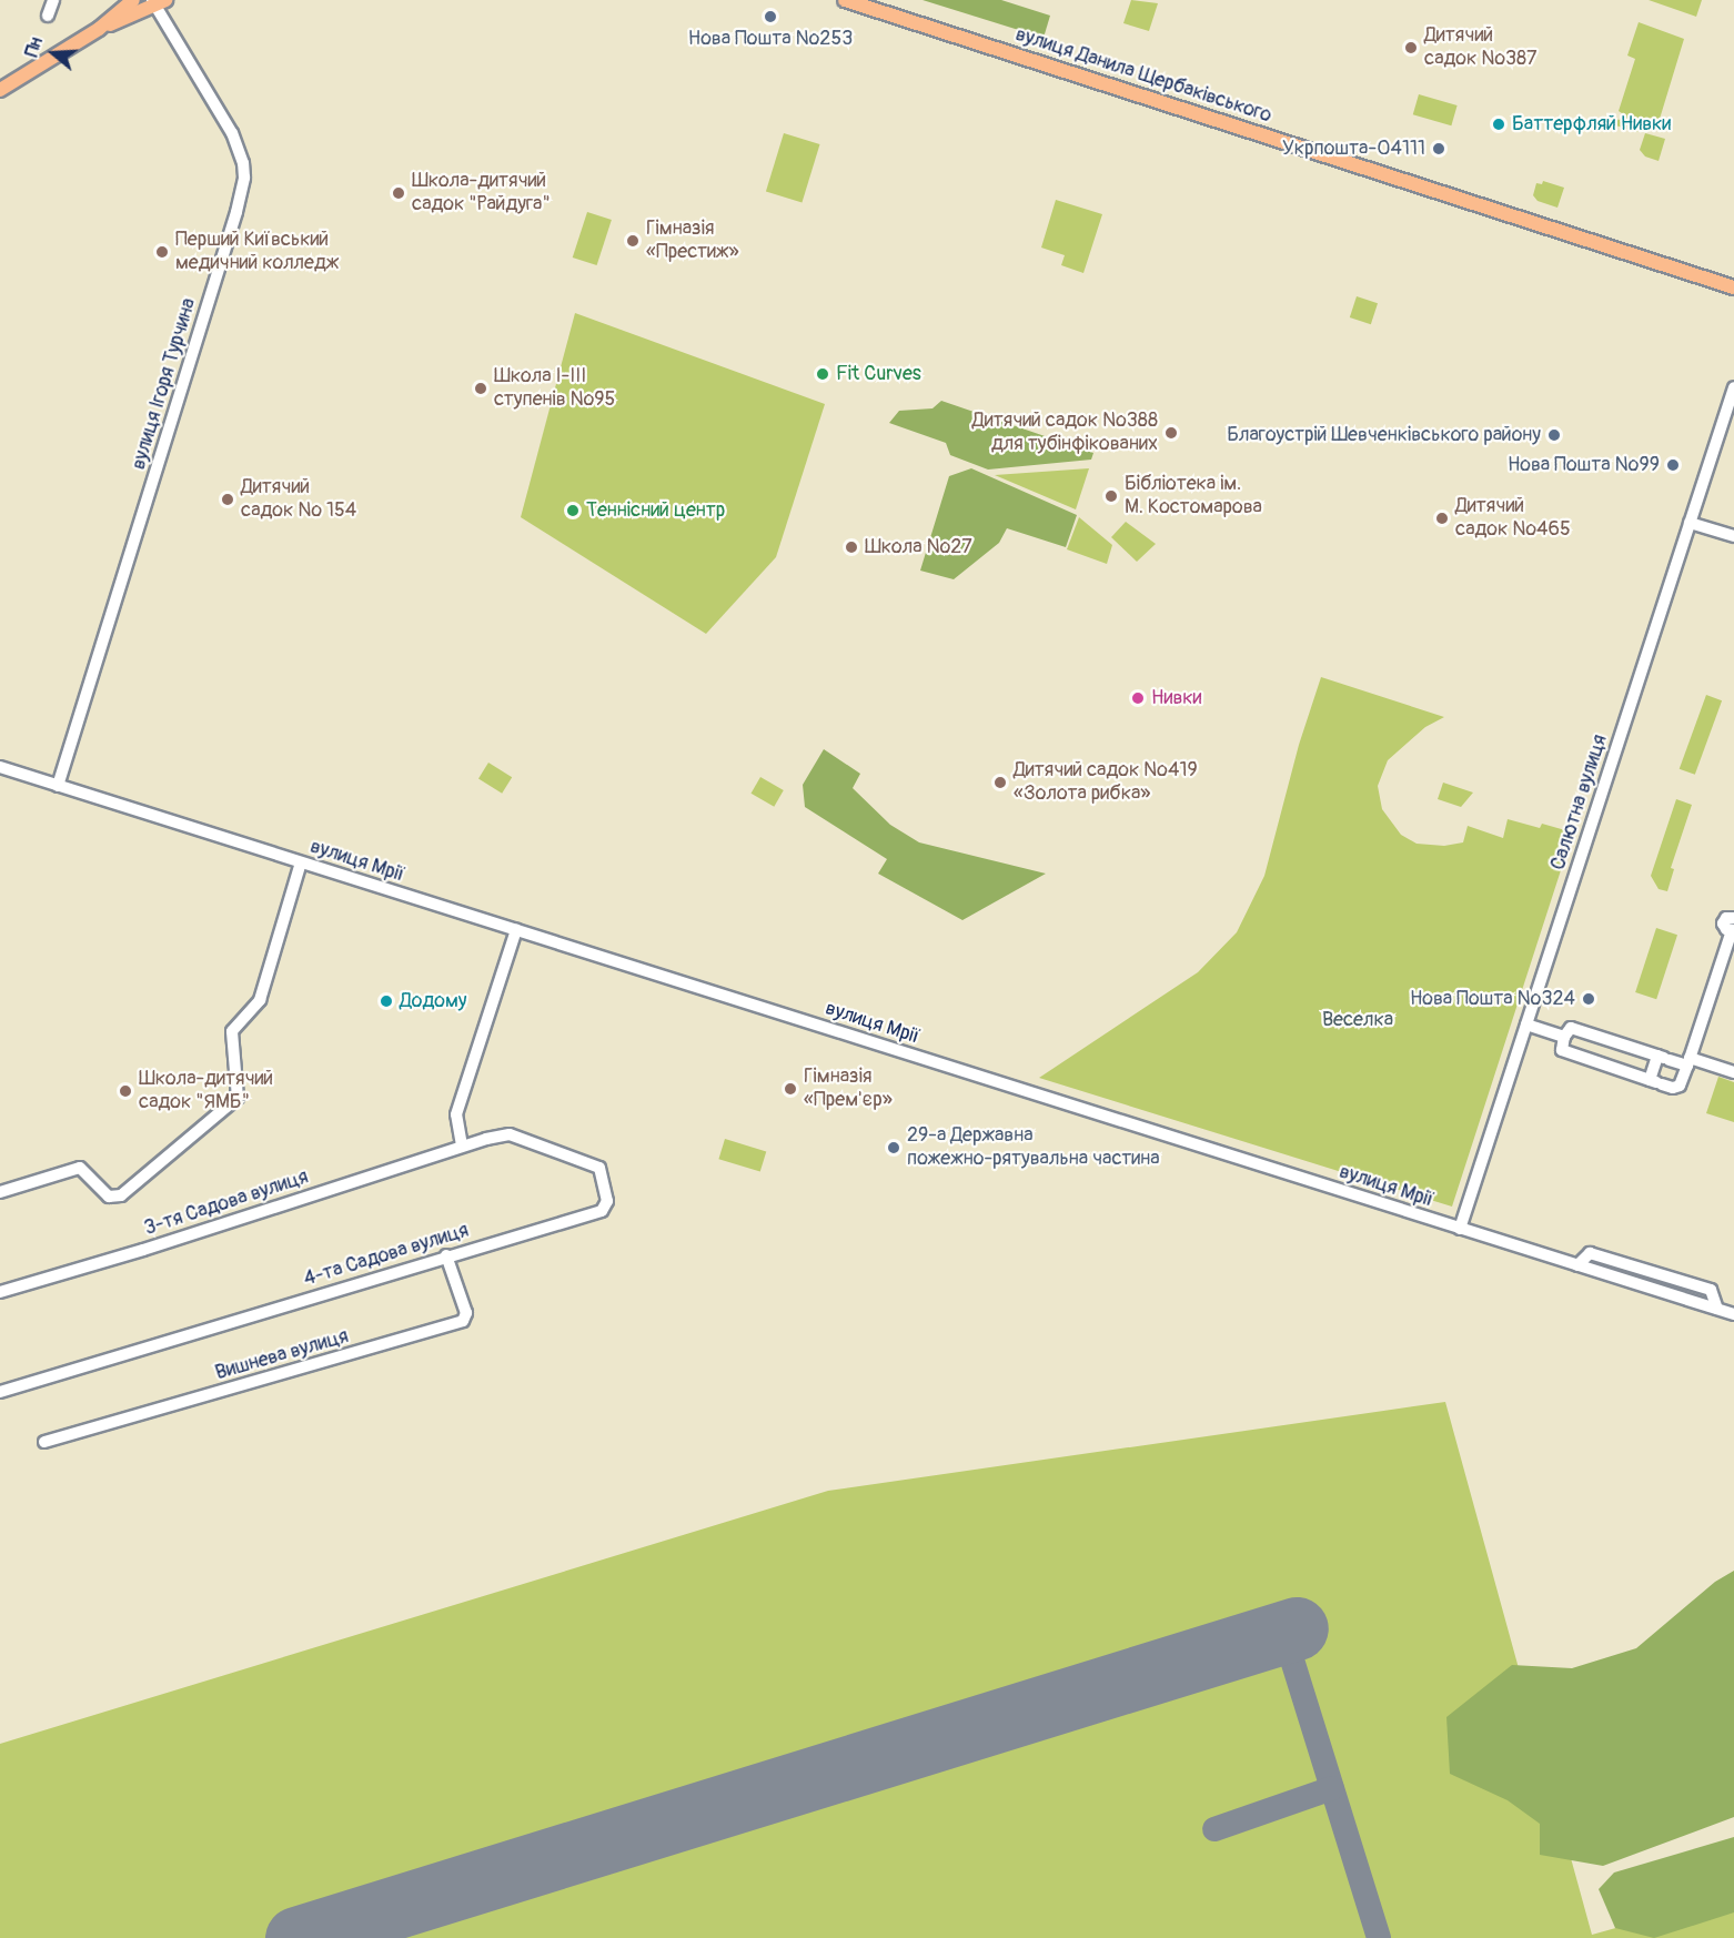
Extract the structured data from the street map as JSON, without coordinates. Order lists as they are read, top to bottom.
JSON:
{
  "streets": {
    "main road": ["вулиця Данила Щербаківського"],
    "street": [
      "вулиця Ігоря Турчина",
      "Салютна вулиця",
      "вулиця Мрії",
      "3-тя Садова вулиця",
      "4-та Садова вулиця",
      "Вишнева вулиця"
    ]
  },
  "crossings": [
    ["вулиця Ігоря Турчина", "вулиця Мрії"],
    ["Салютна вулиця", "вулиця Мрії"],
    ["3-тя Садова вулиця", "4-та Садова вулиця"],
    ["4-та Садова вулиця", "Вишнева вулиця"]
  ],
  "parks": ["Веселка"],
  "places": [
    "Нова Пошта №253",
    "Дитячий садок №387",
    "Баттерфляй Нивки",
    "Укрпошта-04111",
    "Школа-дитячий садок \"Райдуга\"",
    "Гімназія «Престиж»",
    "Перший Київський медичний колледж",
    "Fit Curves",
    "Школа І-ІІІ ступенів №95",
    "Дитячий садок №388 для тубінфікованих",
    "Благоустрій Шевченківського району",
    "Нова Пошта №99",
    "Бібліотека ім. М. Костомарова",
    "Дитячий садок № 154",
    "Теннісний центр",
    "Дитячий садок №465",
    "Школа №27",
    "Нивки",
    "Дитячий садок №419 «Золота рибка»",
    "Нова Пошта №324",
    "Додому",
    "Гімназія «Прем'єр»",
    "Школа-дитячий садок \"ЯМБ\"",
    "29-а Державна пожежно-рятувальна частина"
  ],
  "north": "left"
}
